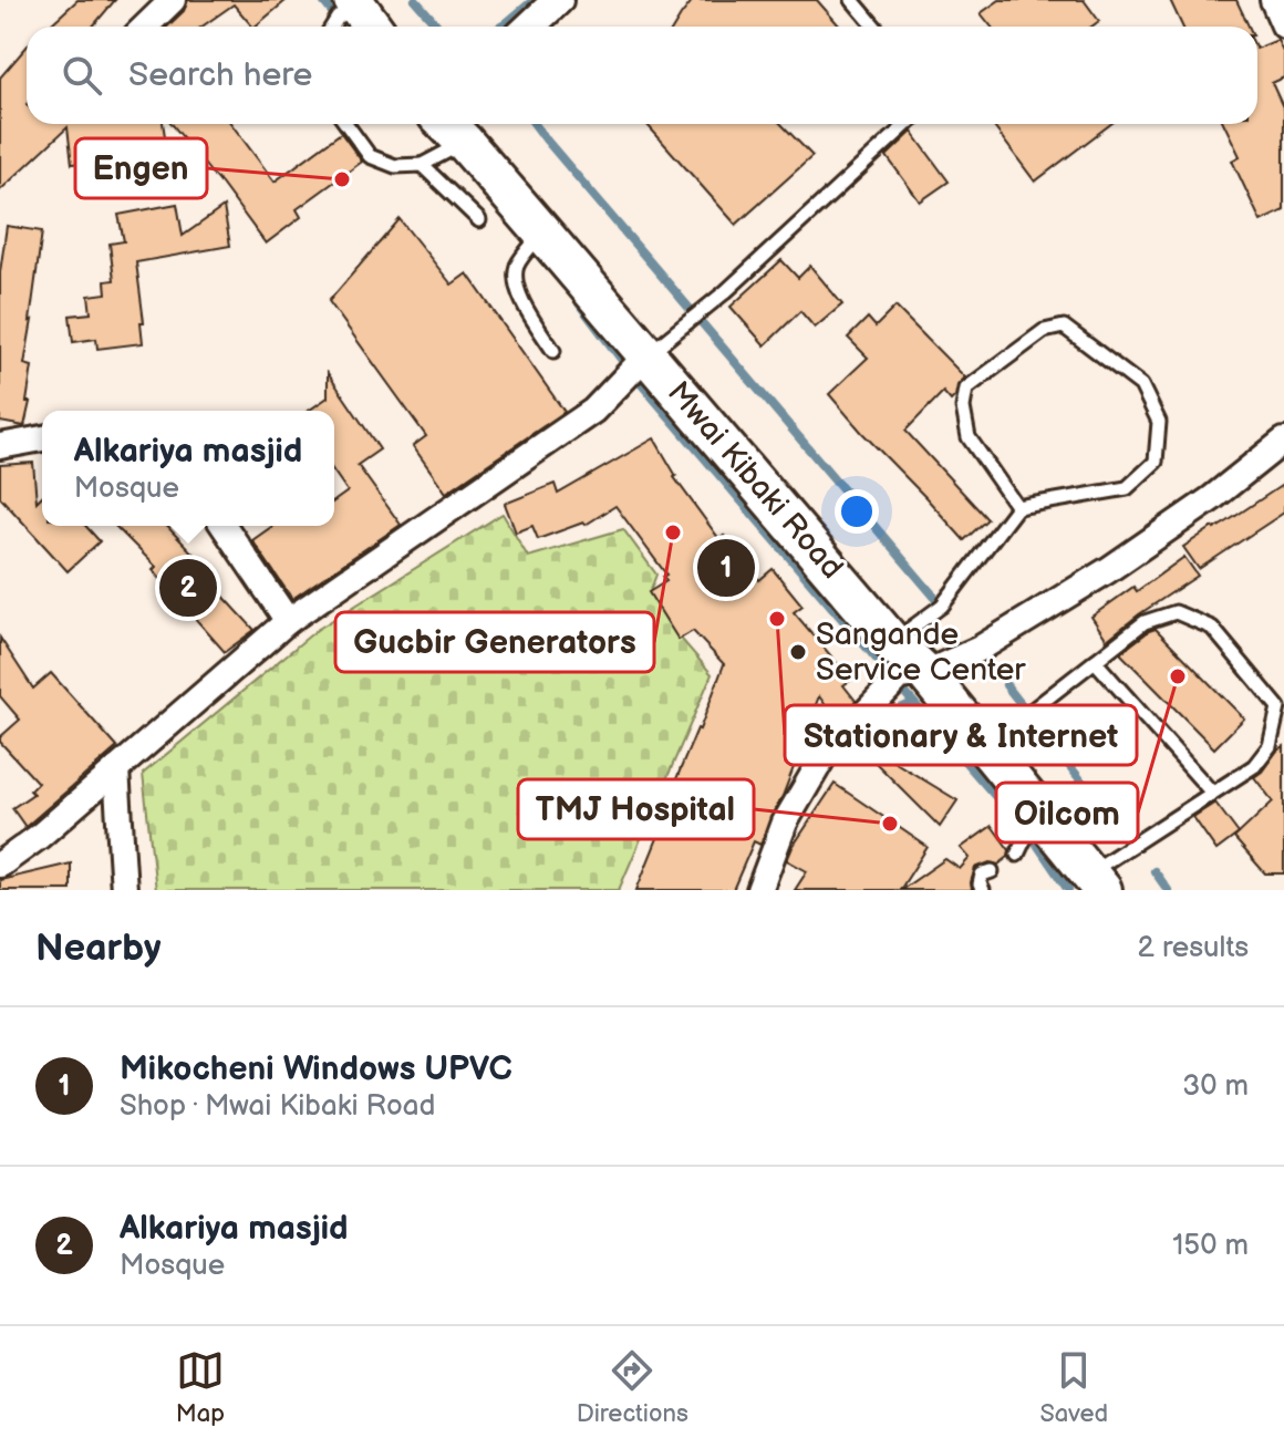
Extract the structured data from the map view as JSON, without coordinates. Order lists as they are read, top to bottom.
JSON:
{
  "streets": {
    "main road": ["Mwai Kibaki Road"]
  },
  "places": [
    "Engen",
    "Gucbir Generators",
    "Stationary & Internet",
    "Sangande Service Center",
    "Oilcom",
    "TMJ Hospital"
  ],
  "page": {
    "search": "Search here",
    "popup": ["Alkariya masjid", "Mosque"],
    "pins": ["1", "2"],
    "heading": ["Nearby", "2 results"],
    "list": [
      {
        "mark": "1",
        "name": "Mikocheni Windows UPVC",
        "note": "Shop · Mwai Kibaki Road",
        "value": "30 m"
      },
      {
        "mark": "2",
        "name": "Alkariya masjid",
        "note": "Mosque",
        "value": "150 m"
      }
    ],
    "nav": ["Map", "Directions", "Saved"]
  }
}
